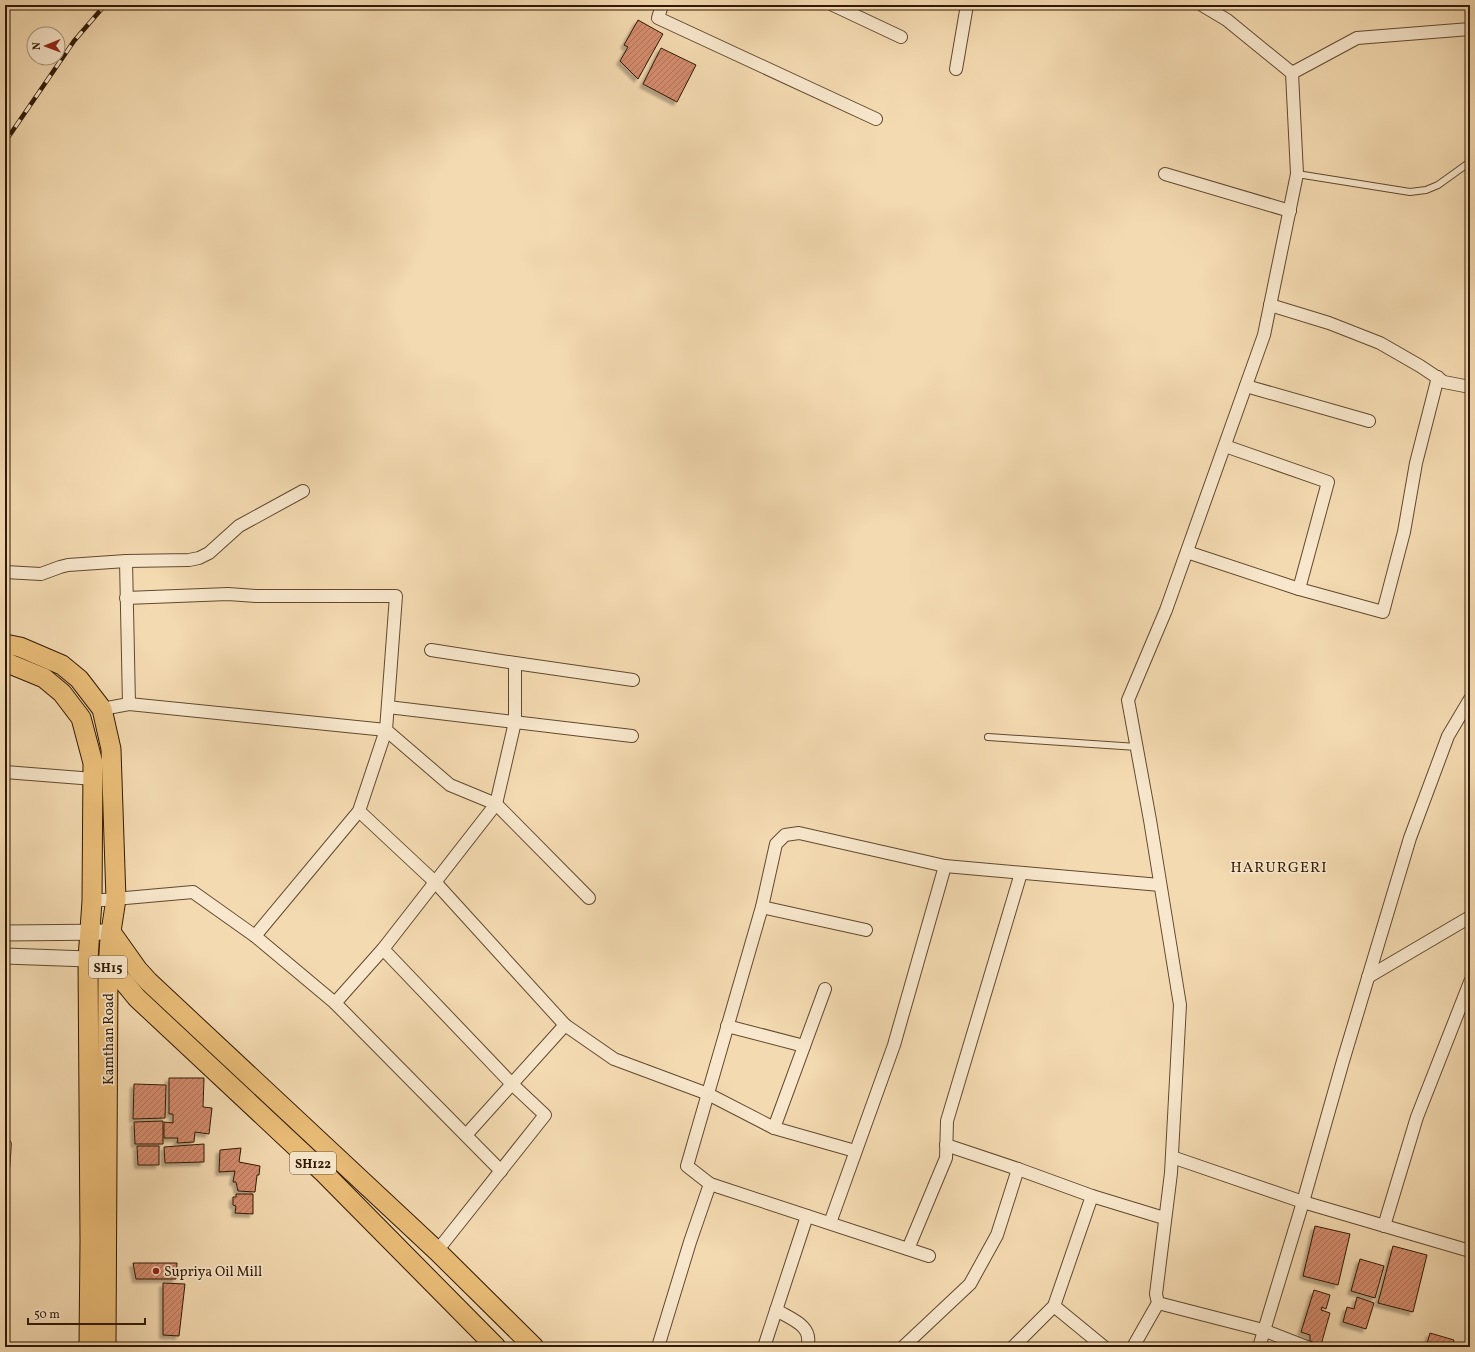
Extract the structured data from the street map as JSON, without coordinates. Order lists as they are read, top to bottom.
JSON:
{
  "streets": {
    "main road": ["SH15", "Kamthan Road", "SH122"]
  },
  "crossings": [
    ["Kamthan Road", "SH122"]
  ],
  "districts": ["HARURGERI"],
  "places": ["Supriya Oil Mill"],
  "scale_bar": "50 m",
  "north": "left"
}
